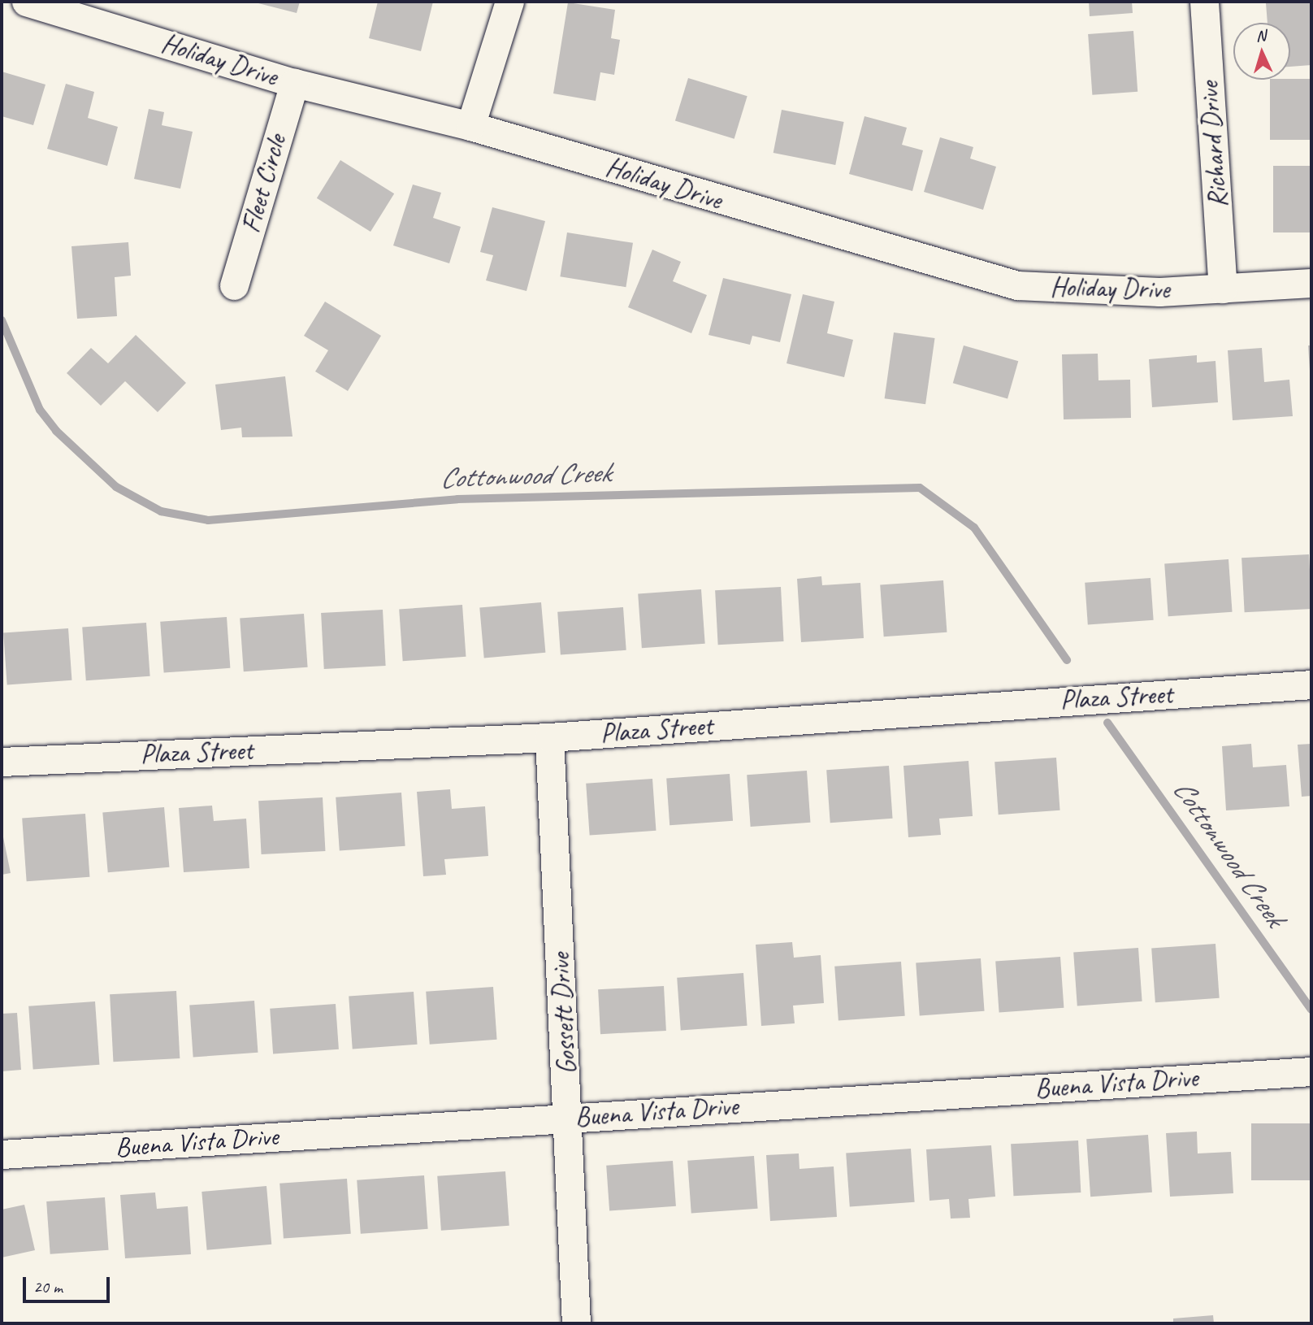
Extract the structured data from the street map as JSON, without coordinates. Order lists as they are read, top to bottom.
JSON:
{
  "streets": {
    "street": [
      "Holiday Drive",
      "Richard Drive",
      "Fleet Circle",
      "Plaza Street",
      "Gossett Drive",
      "Buena Vista Drive"
    ]
  },
  "crossings": [
    ["Holiday Drive", "Richard Drive"],
    ["Holiday Drive", "Fleet Circle"],
    ["Plaza Street", "Gossett Drive"],
    ["Gossett Drive", "Buena Vista Drive"]
  ],
  "water": ["Cottonwood Creek"],
  "scale_bar": "20 m",
  "north": "top"
}
